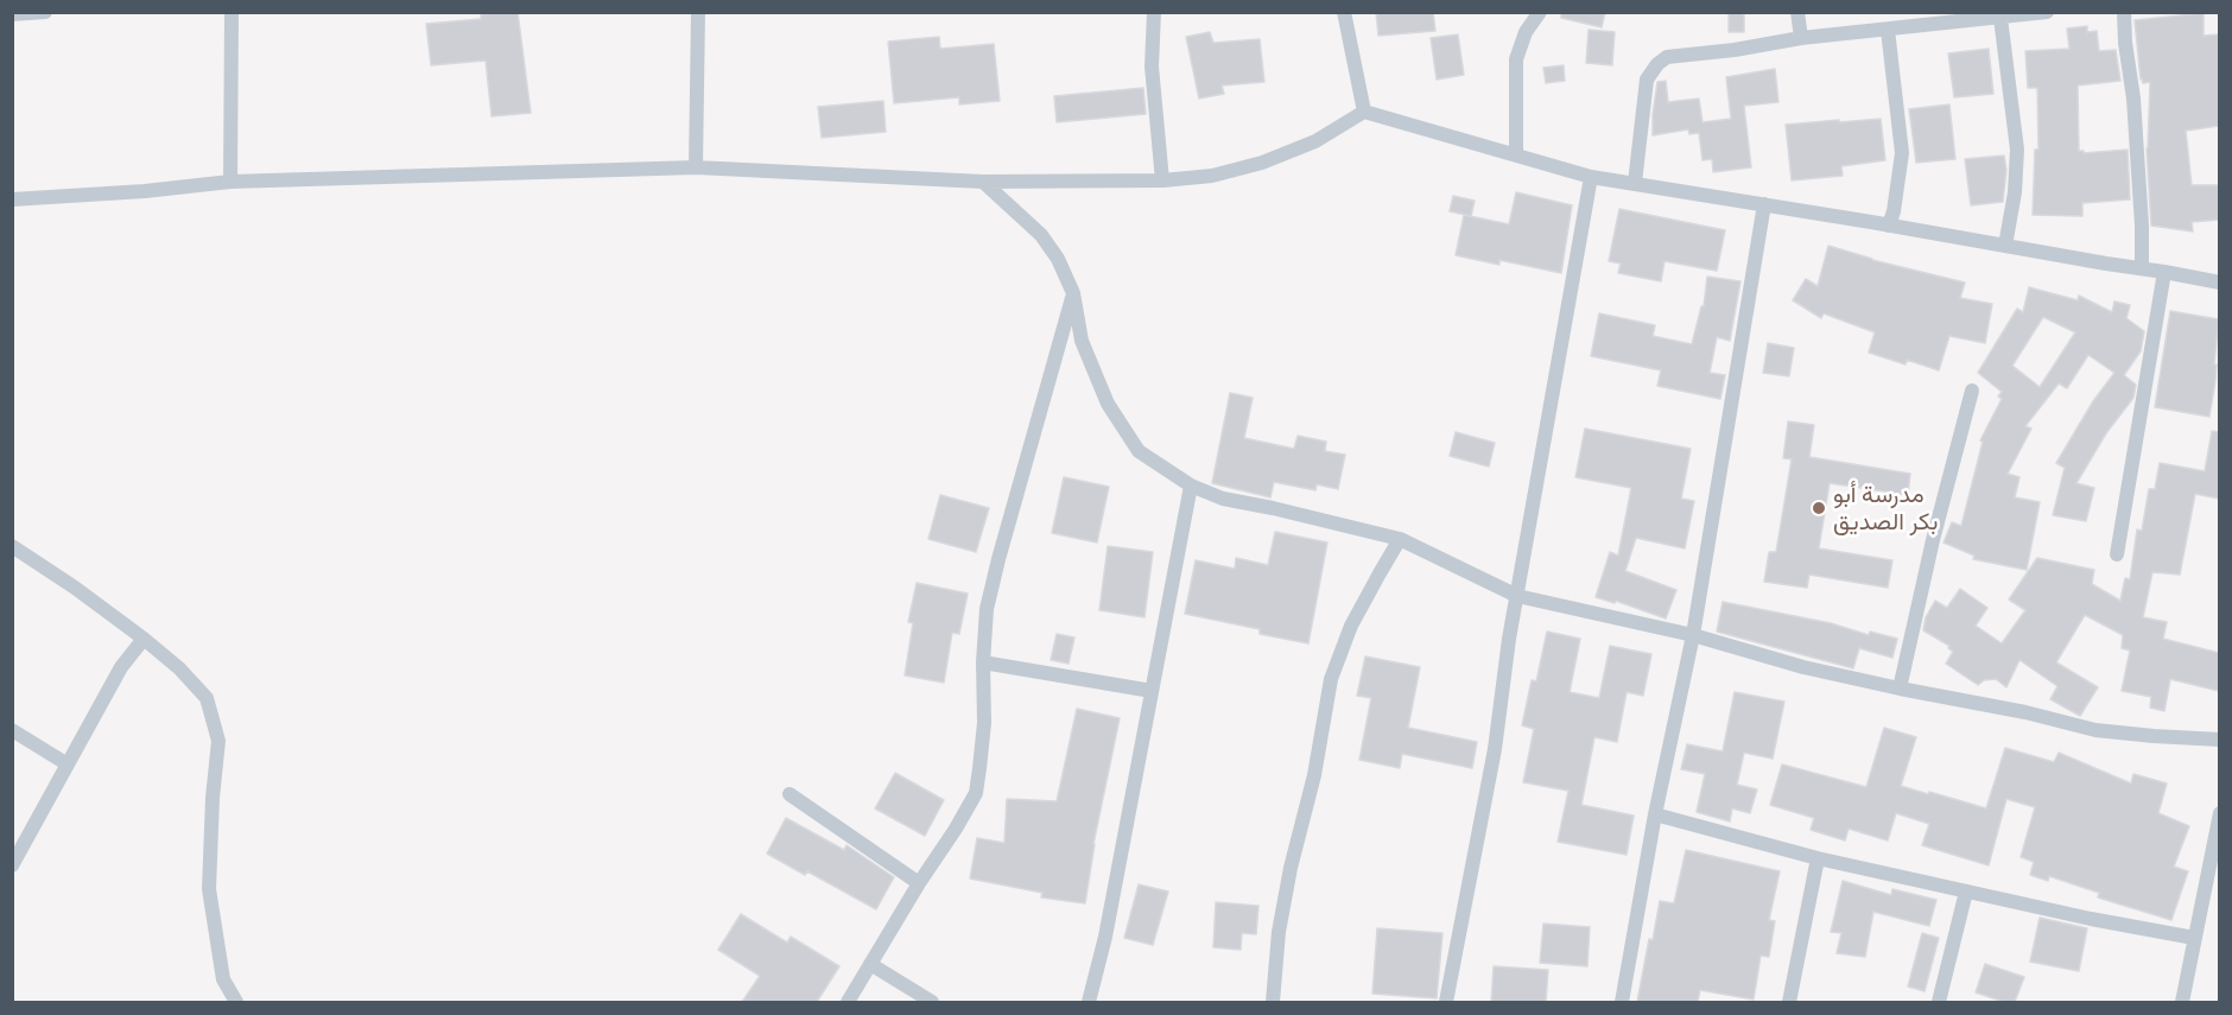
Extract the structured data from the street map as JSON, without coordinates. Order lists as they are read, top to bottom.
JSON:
{
  "places": ["مدرسة أبو بكر الصديق"]
}
